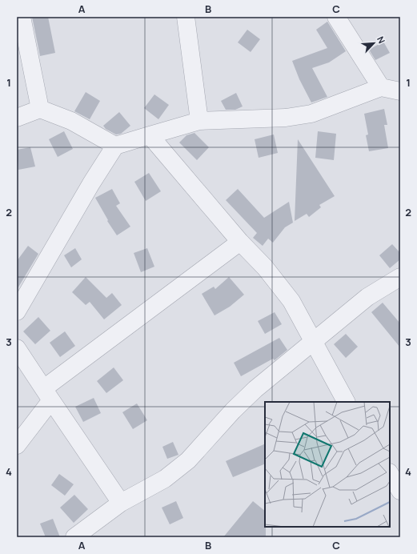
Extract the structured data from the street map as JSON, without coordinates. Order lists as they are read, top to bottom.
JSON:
{
  "north": "top right",
  "grid": {
    "columns": ["A", "B", "C"],
    "rows": [
      "1",
      "2",
      "3",
      "4"
    ]
  }
}
